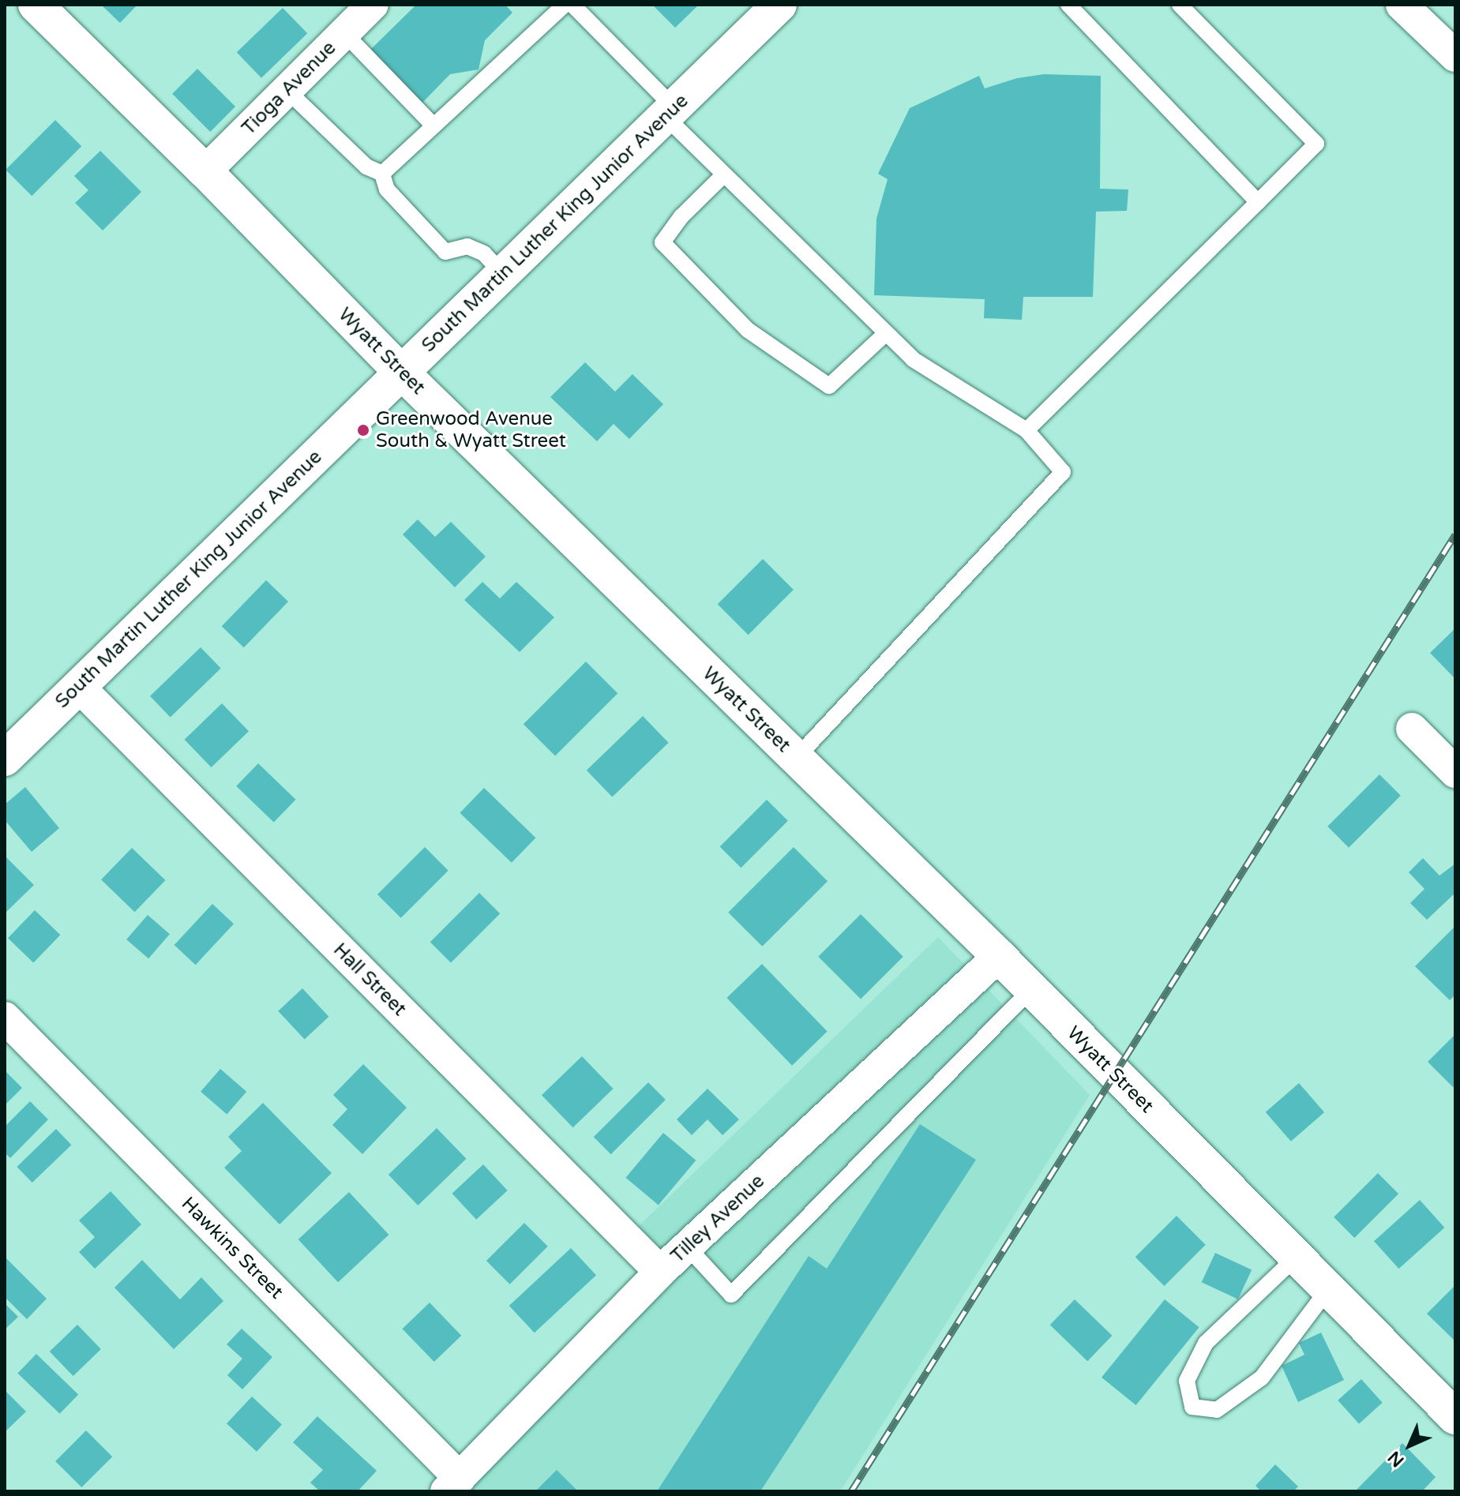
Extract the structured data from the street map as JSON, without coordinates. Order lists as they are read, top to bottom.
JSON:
{
  "streets": {
    "street": [
      "Tioga Avenue",
      "South Martin Luther King Junior Avenue",
      "Wyatt Street",
      "Hall Street",
      "Tilley Avenue",
      "Hawkins Street"
    ]
  },
  "crossings": [
    ["Tioga Avenue", "Wyatt Street"],
    ["South Martin Luther King Junior Avenue", "Wyatt Street"],
    ["South Martin Luther King Junior Avenue", "Hall Street"],
    ["Wyatt Street", "Tilley Avenue"],
    ["Hall Street", "Tilley Avenue"],
    ["Tilley Avenue", "Hawkins Street"]
  ],
  "places": ["Greenwood Avenue South & Wyatt Street"],
  "north": "bottom left"
}
